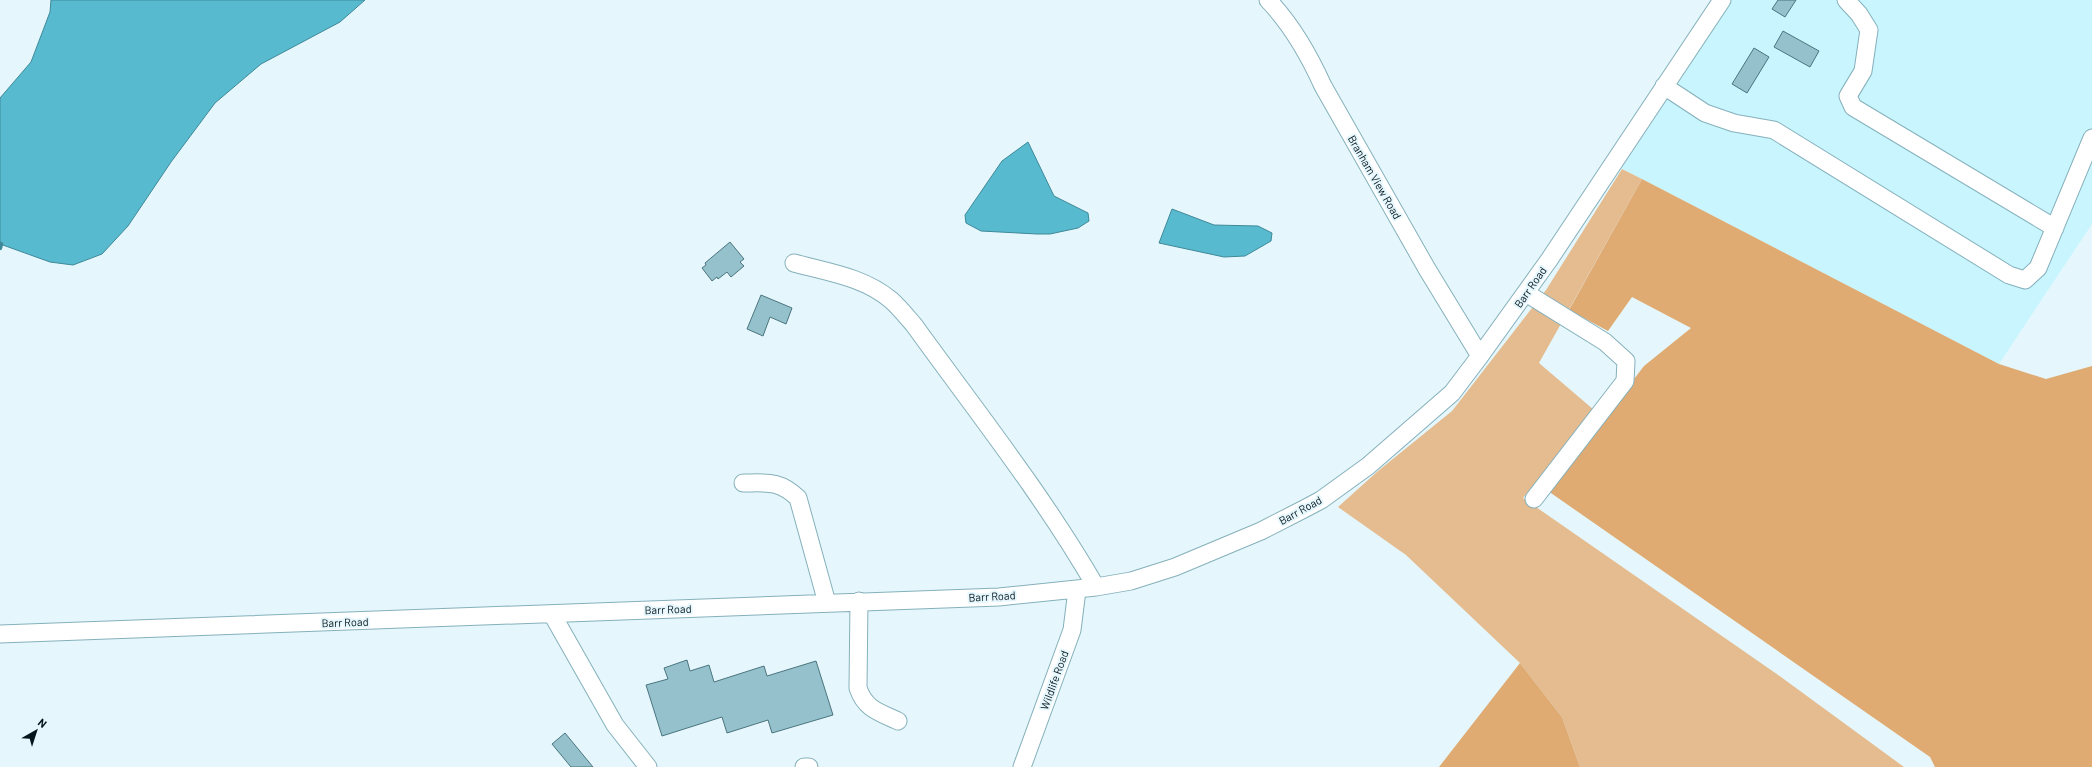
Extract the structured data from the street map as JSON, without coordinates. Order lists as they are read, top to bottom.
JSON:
{
  "streets": {
    "street": ["Branham View Road", "Barr Road", "Wildlife Road"]
  },
  "crossings": [
    ["Branham View Road", "Barr Road"],
    ["Barr Road", "Wildlife Road"]
  ],
  "north": "top right"
}
